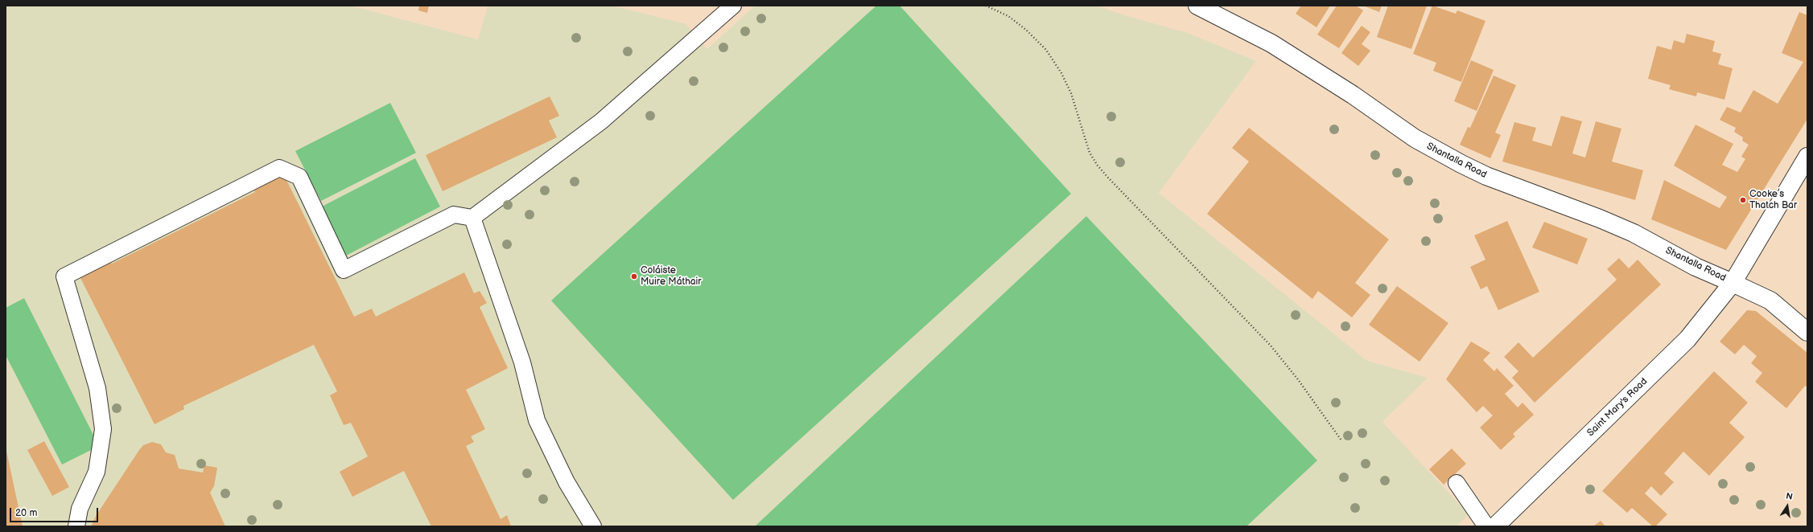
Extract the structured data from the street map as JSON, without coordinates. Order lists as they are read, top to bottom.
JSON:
{
  "streets": {
    "street": ["Shantalla Road", "Saint Mary's Road"]
  },
  "crossings": [
    ["Shantalla Road", "Saint Mary's Road"]
  ],
  "places": ["Cooke’s Thatch Bar", "Coláiste Muire Máthair"],
  "scale_bar": "20 m",
  "north": "top"
}
